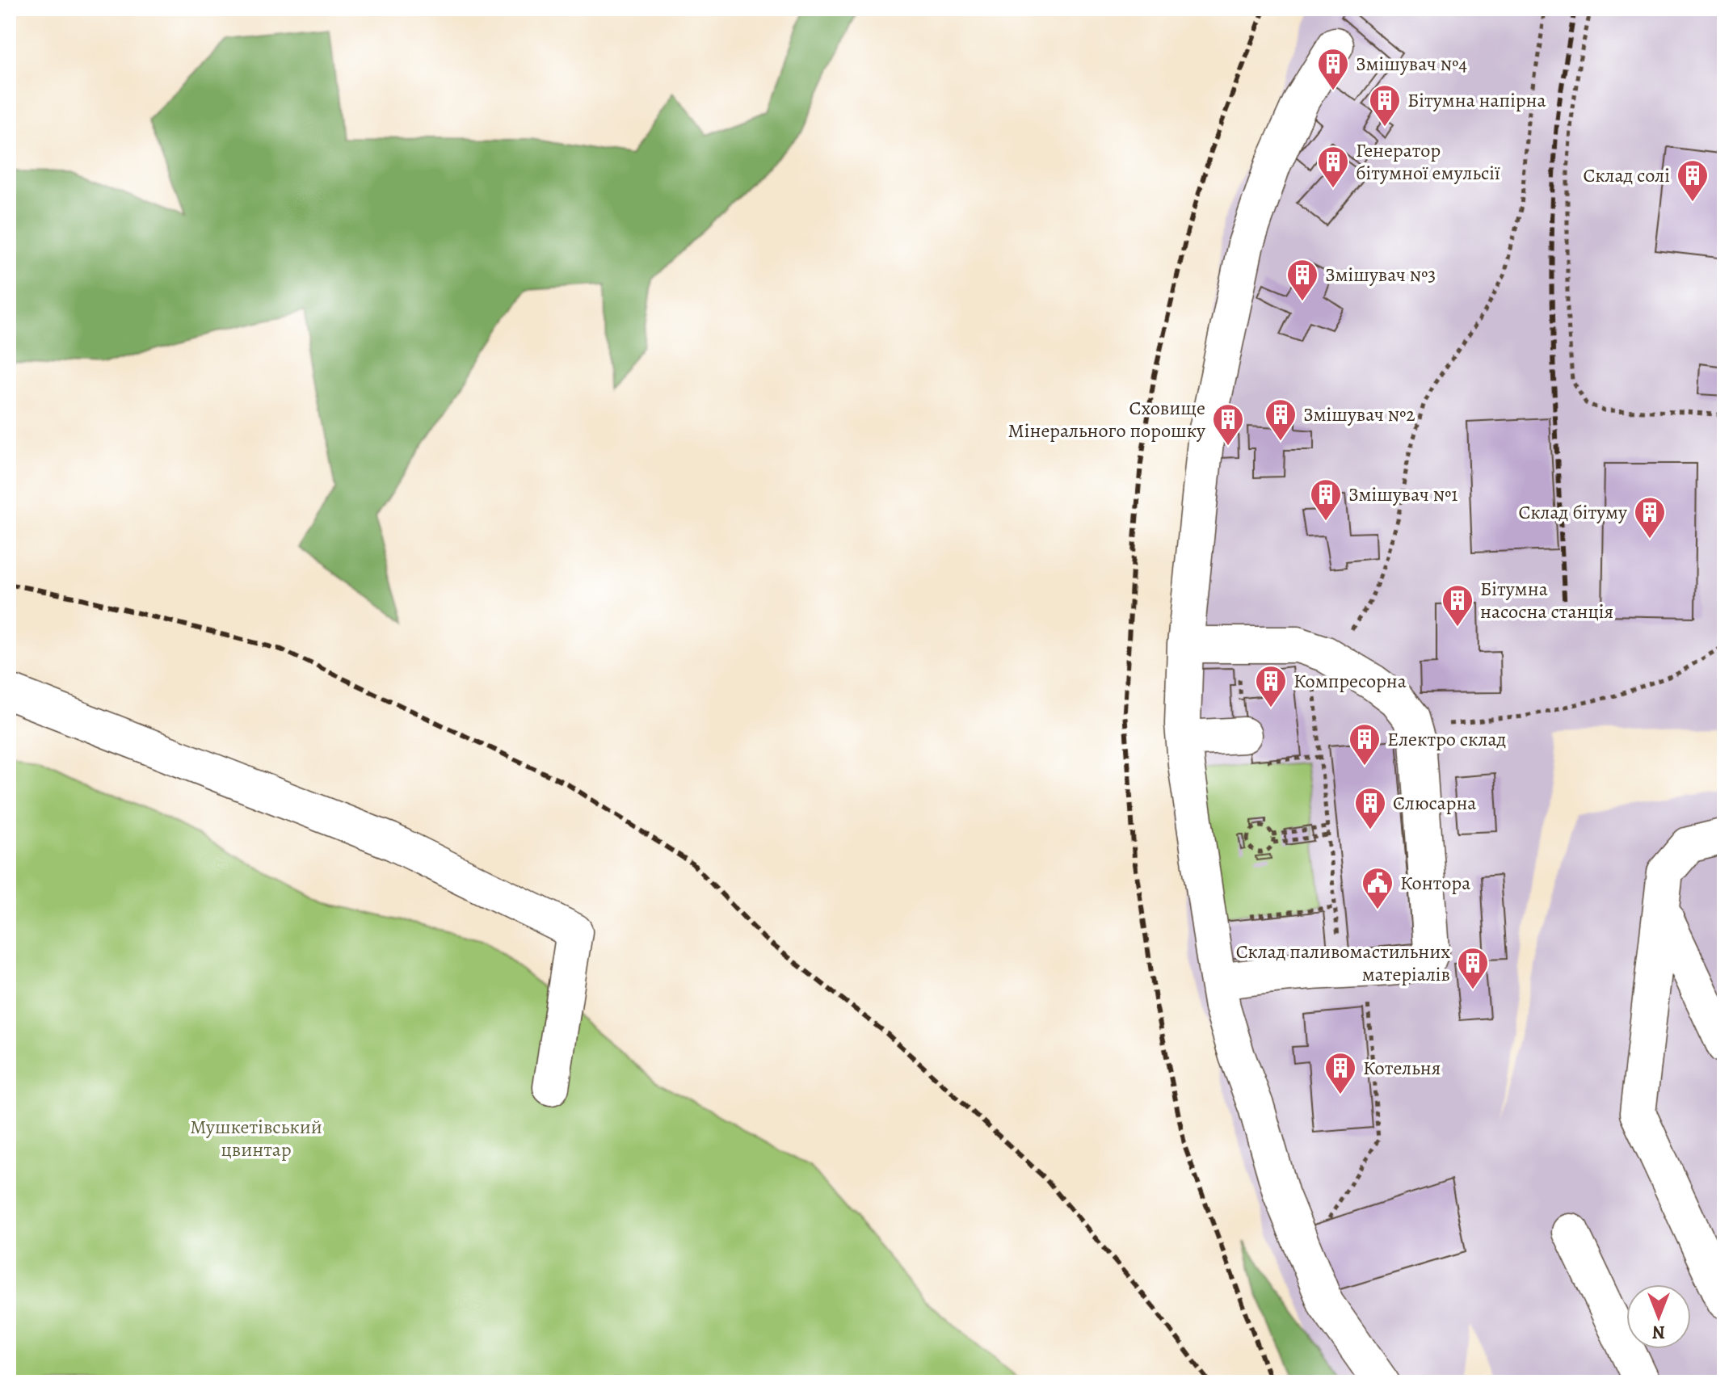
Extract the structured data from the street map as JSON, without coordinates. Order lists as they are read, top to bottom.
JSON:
{
  "parks": ["Мушкетівський цвинтар"],
  "places": {
    "building": [
      "Змішувач №4",
      "Бітумна напірна",
      "Генератор бітумної емульсії",
      "Склад солі",
      "Змішувач №3",
      "Змішувач №2",
      "Сховище Мінерального порошку",
      "Змішувач №1",
      "Склад бітуму",
      "Бітумна насосна станція",
      "Компресорна",
      "Електро склад",
      "Слюсарна",
      "Склад паливомастильних матеріалів",
      "Котельня"
    ],
    "public building": ["Контора"]
  },
  "north": "bottom"
}
